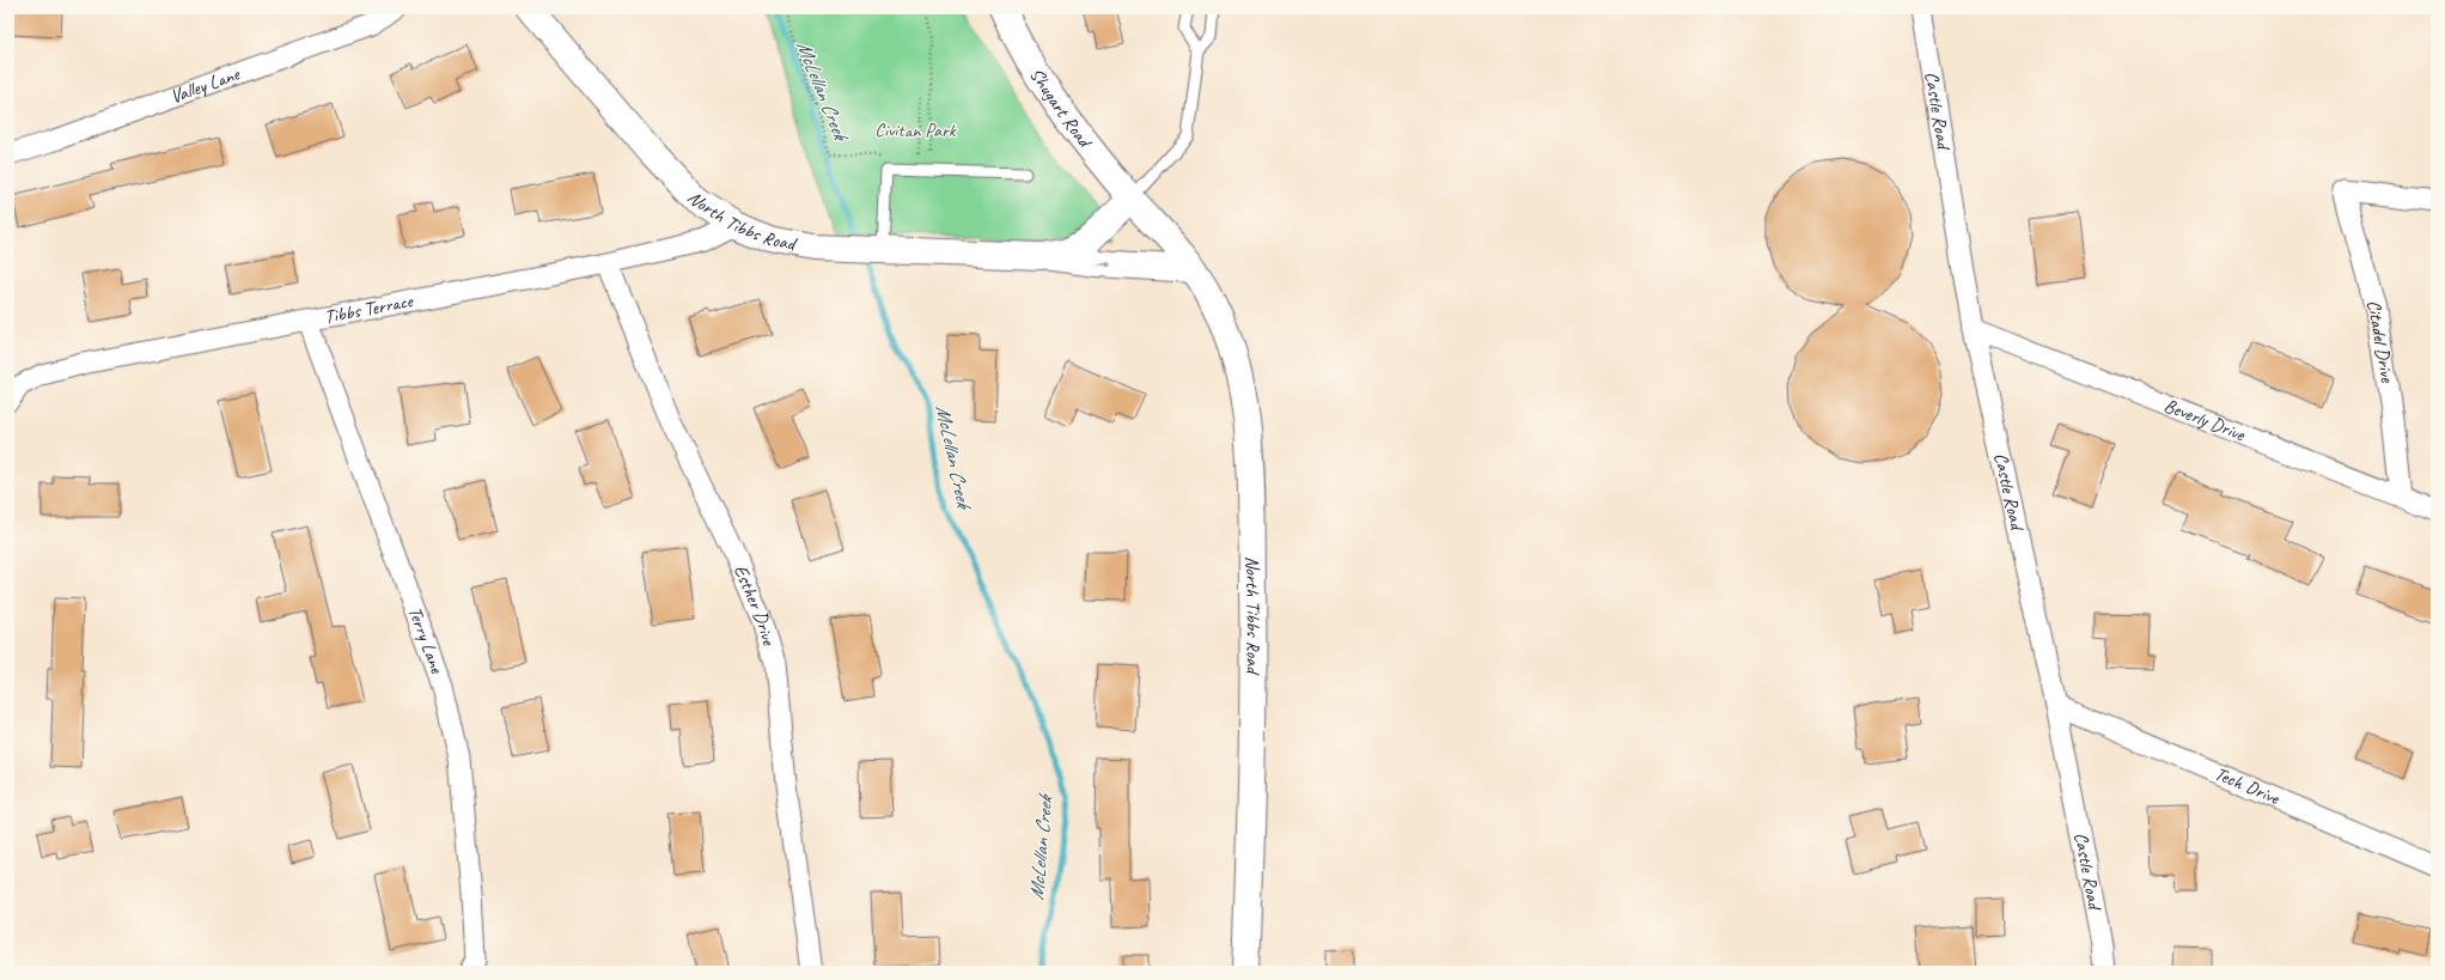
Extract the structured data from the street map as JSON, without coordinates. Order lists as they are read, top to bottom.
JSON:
{
  "streets": {
    "street": [
      "Valley Lane",
      "Shugart Road",
      "Castle Road",
      "North Tibbs Road",
      "Tibbs Terrace",
      "Citadel Drive",
      "Beverly Drive",
      "Esther Drive",
      "Terry Lane",
      "Tech Drive"
    ]
  },
  "crossings": [
    ["Shugart Road", "North Tibbs Road"],
    ["Castle Road", "Beverly Drive"],
    ["Castle Road", "Tech Drive"],
    ["North Tibbs Road", "Tibbs Terrace"],
    ["Tibbs Terrace", "Esther Drive"],
    ["Tibbs Terrace", "Terry Lane"],
    ["Citadel Drive", "Beverly Drive"]
  ],
  "water": ["McLellan Creek"],
  "parks": ["Civitan Park"]
}
